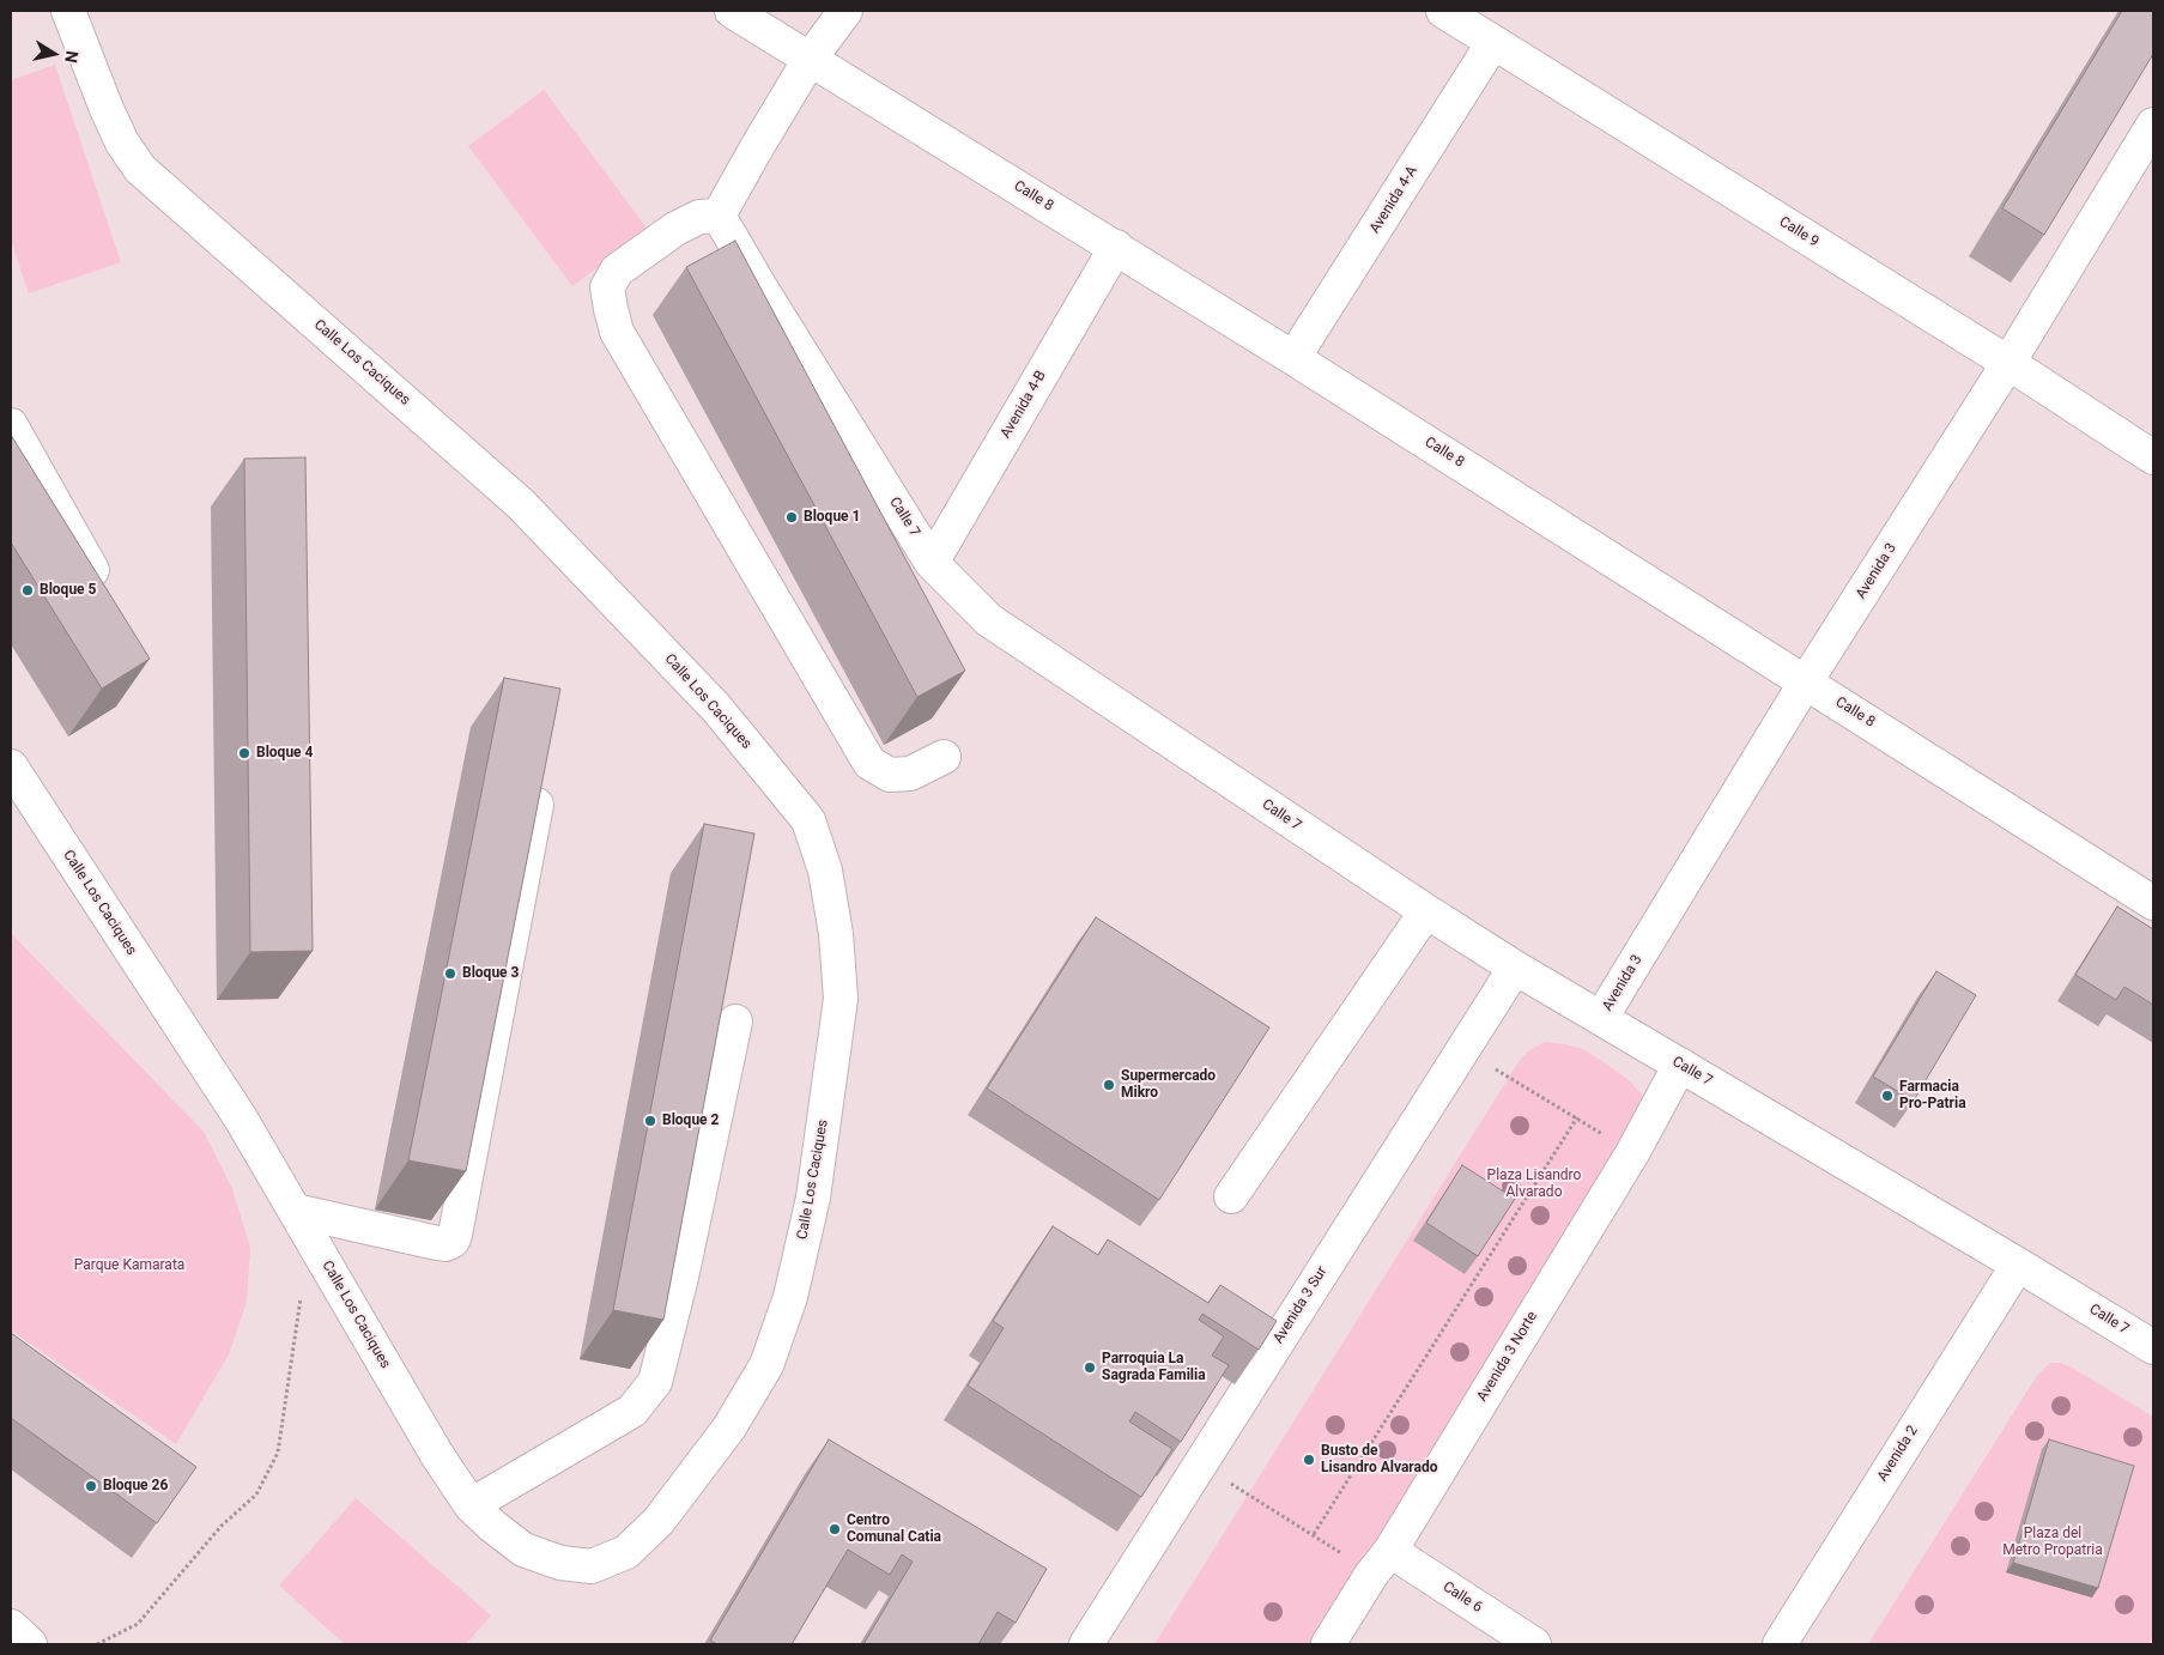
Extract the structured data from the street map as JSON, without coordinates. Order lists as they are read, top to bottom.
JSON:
{
  "streets": {
    "street": [
      "Calle 8",
      "Avenida 4-A",
      "Calle 9",
      "Calle Los Caciques",
      "Avenida 4-B",
      "Calle 7",
      "Avenida 3",
      "Avenida 3 Sur",
      "Avenida 3 Norte",
      "Avenida 2",
      "Calle 6"
    ]
  },
  "crossings": [
    ["Calle 8", "Avenida 4-A"],
    ["Calle 8", "Avenida 4-B"],
    ["Calle 8", "Avenida 3"],
    ["Avenida 4-A", "Calle 9"],
    ["Calle 9", "Avenida 3"],
    ["Avenida 4-B", "Calle 7"],
    ["Calle 7", "Avenida 3"],
    ["Calle 7", "Avenida 3 Sur"],
    ["Calle 7", "Avenida 3 Norte"],
    ["Calle 7", "Avenida 2"],
    ["Avenida 3 Norte", "Calle 6"]
  ],
  "parks": ["Plaza Lisandro Alvarado", "Parque Kamarata", "Plaza del Metro Propatria"],
  "places": [
    "Bloque 1",
    "Bloque 5",
    "Bloque 4",
    "Bloque 3",
    "Supermercado Mikro",
    "Farmacia Pro-Patria",
    "Bloque 2",
    "Parroquia La Sagrada Familia",
    "Busto de Lisandro Alvarado",
    "Bloque 26",
    "Centro Comunal Catia"
  ],
  "north": "right"
}
